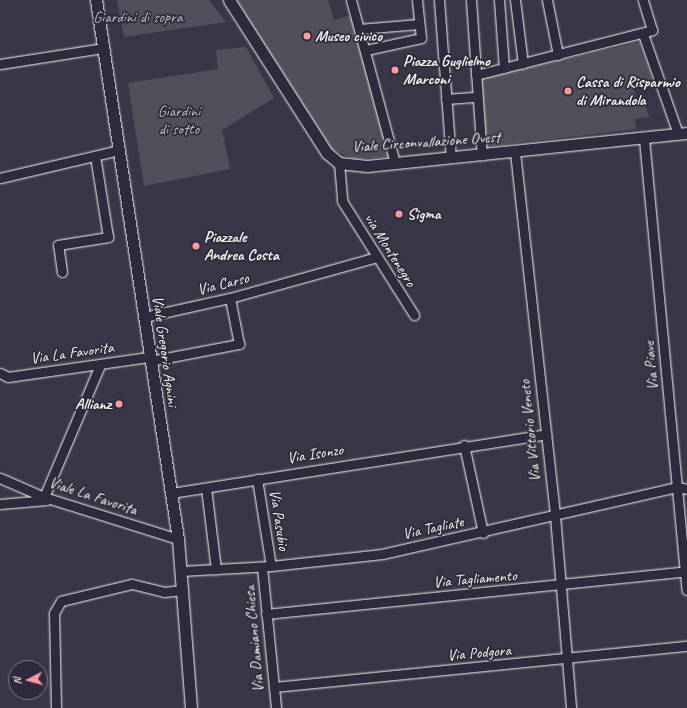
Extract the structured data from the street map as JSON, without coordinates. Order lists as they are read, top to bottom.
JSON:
{
  "streets": {
    "main road": ["Viale Circonvallazione Ovest", "Viale Gregorio Agnini"],
    "street": [
      "via Montenegro",
      "Via Carso",
      "Via La Favorita",
      "Via Piave",
      "Via Vittorio Veneto",
      "Via Isonzo",
      "Viale La Favorita",
      "Via Pasubio",
      "Via Tagliate",
      "Via Tagliamento",
      "Via Damiano Chiesa",
      "Via Podgora"
    ]
  },
  "crossings": [
    ["Viale Circonvallazione Ovest", "via Montenegro"],
    ["Viale Circonvallazione Ovest", "Via Piave"],
    ["Viale Circonvallazione Ovest", "Via Vittorio Veneto"],
    ["via Montenegro", "Via Carso"],
    ["Via Carso", "Viale Gregorio Agnini"],
    ["Via Carso", "Via La Favorita"],
    ["Viale Gregorio Agnini", "Via La Favorita"],
    ["Viale Gregorio Agnini", "Via Isonzo"],
    ["Viale Gregorio Agnini", "Viale La Favorita"],
    ["Viale Gregorio Agnini", "Via Tagliate"],
    ["Via Piave", "Via Tagliate"],
    ["Via Piave", "Via Tagliamento"],
    ["Via Vittorio Veneto", "Via Isonzo"],
    ["Via Vittorio Veneto", "Via Tagliate"],
    ["Via Vittorio Veneto", "Via Tagliamento"],
    ["Via Vittorio Veneto", "Via Podgora"],
    ["Via Isonzo", "Via Pasubio"],
    ["Via Pasubio", "Via Tagliate"],
    ["Via Pasubio", "Via Damiano Chiesa"],
    ["Via Tagliate", "Via Damiano Chiesa"],
    ["Via Tagliamento", "Via Damiano Chiesa"],
    ["Via Damiano Chiesa", "Via Podgora"]
  ],
  "parks": ["Giardini di sopra", "Giardini di sotto"],
  "places": [
    "Museo civico",
    "Piazza Guglielmo Marconi",
    "Cassa di Risparmio di Mirandola",
    "Sigma",
    "Piazzale Andrea Costa",
    "Allianz"
  ],
  "north": "left"
}
